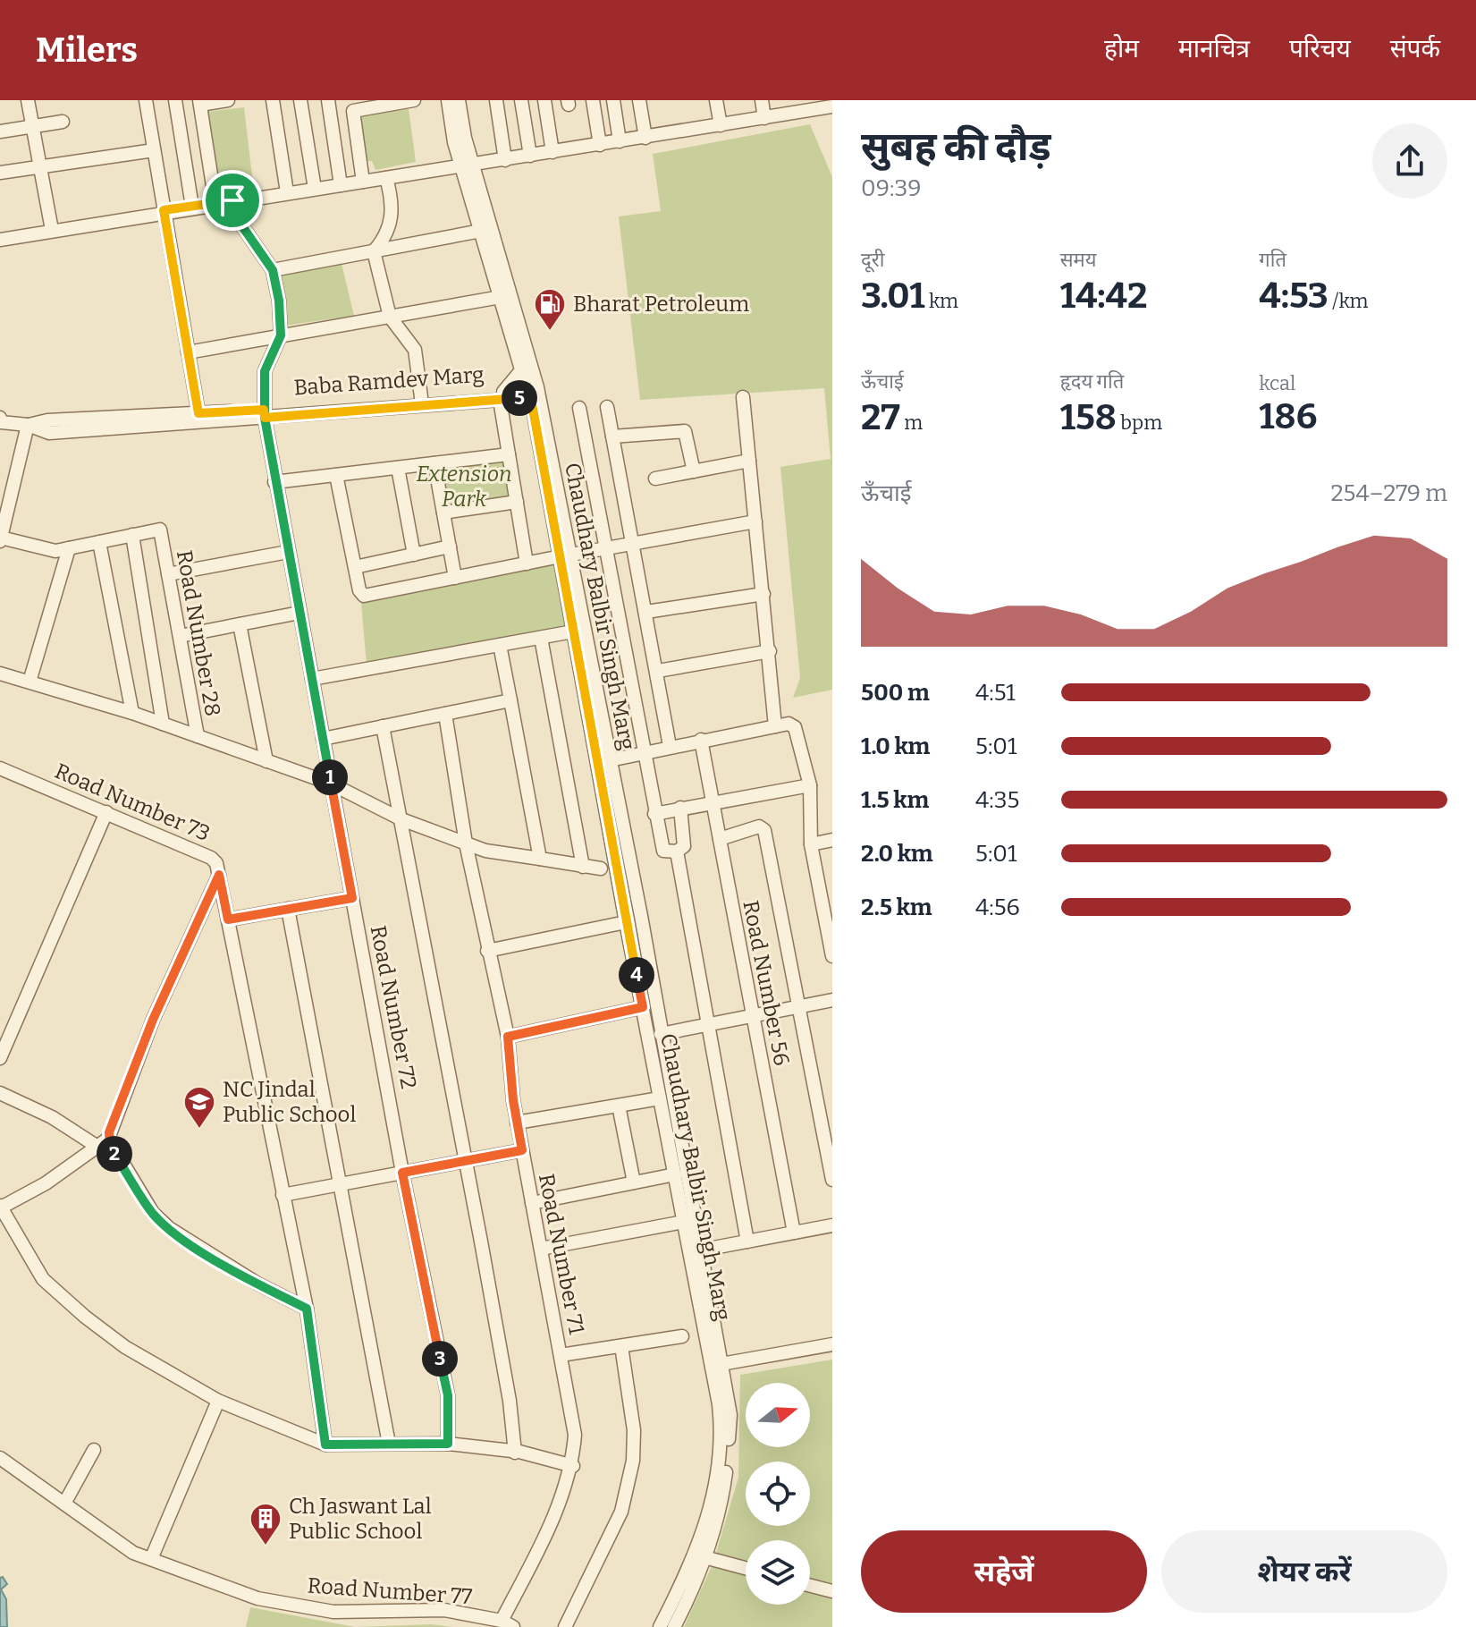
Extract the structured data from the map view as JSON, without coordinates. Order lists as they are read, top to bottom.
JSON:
{
  "streets": {
    "street": [
      "Baba Ramdev Marg",
      "Chaudhary Balbir Singh Marg",
      "Road Number 28",
      "Road Number 73",
      "Road Number 56",
      "Road Number 72",
      "Road Number 71",
      "Road Number 77"
    ]
  },
  "crossings": [
    ["Baba Ramdev Marg", "Chaudhary Balbir Singh Marg"],
    ["Baba Ramdev Marg", "Road Number 72"],
    ["Road Number 71", "Road Number 77"]
  ],
  "parks": ["Extension Park"],
  "places": {
    "fuel station": ["Bharat Petroleum"],
    "school or university": ["NC Jindal Public School"],
    "building": ["Ch Jaswant Lal Public School"]
  },
  "north": "right",
  "page": {
    "header": "Milers",
    "nav": [
      "होम",
      "मानचित्र",
      "परिचय",
      "संपर्क"
    ],
    "heading": ["सुबह की दौड़", "09:39"],
    "stats": [
      ["दूरी", "3.01 km"],
      ["समय", "14:42"],
      ["गति", "4:53 /km"],
      ["ऊँचाई", "27 m"],
      ["हृदय गति", "158 bpm"],
      ["kcal", "186"]
    ],
    "pins": [
      "5",
      "1",
      "4",
      "2",
      "3"
    ],
    "chart": ["ऊँचाई", "254–279 m"],
    "list": [
      {
        "name": "500 m",
        "note": "4:51"
      },
      {
        "name": "1.0 km",
        "note": "5:01"
      },
      {
        "name": "1.5 km",
        "note": "4:35"
      },
      {
        "name": "2.0 km",
        "note": "5:01"
      },
      {
        "name": "2.5 km",
        "note": "4:56"
      }
    ],
    "buttons": ["सहेजें", "शेयर करें"]
  }
}
